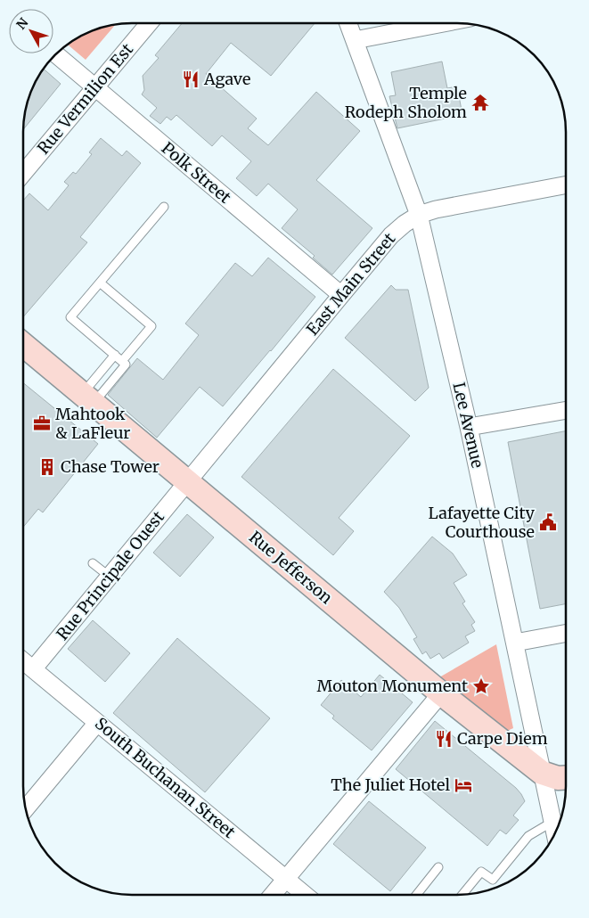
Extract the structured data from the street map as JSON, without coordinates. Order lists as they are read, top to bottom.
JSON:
{
  "streets": {
    "street": [
      "Rue Vermilion Est",
      "Polk Street",
      "East Main Street",
      "Lee Avenue",
      "Rue Jefferson",
      "Rue Principale Ouest",
      "South Buchanan Street"
    ]
  },
  "crossings": [
    ["Rue Vermilion Est", "Polk Street"],
    ["Polk Street", "East Main Street"],
    ["East Main Street", "Lee Avenue"],
    ["East Main Street", "Rue Jefferson"],
    ["East Main Street", "Rue Principale Ouest"],
    ["Lee Avenue", "Rue Jefferson"],
    ["Rue Jefferson", "Rue Principale Ouest"],
    ["Rue Principale Ouest", "South Buchanan Street"]
  ],
  "places": {
    "restaurant": ["Agave", "Carpe Diem"],
    "temple": ["Temple Rodeph Sholom"],
    "office": ["Mahtook & LaFleur"],
    "building": ["Chase Tower"],
    "public building": ["Lafayette City Courthouse"],
    "place": ["Mouton Monument"],
    "hotel": ["The Juliet Hotel"]
  },
  "north": "top left"
}
